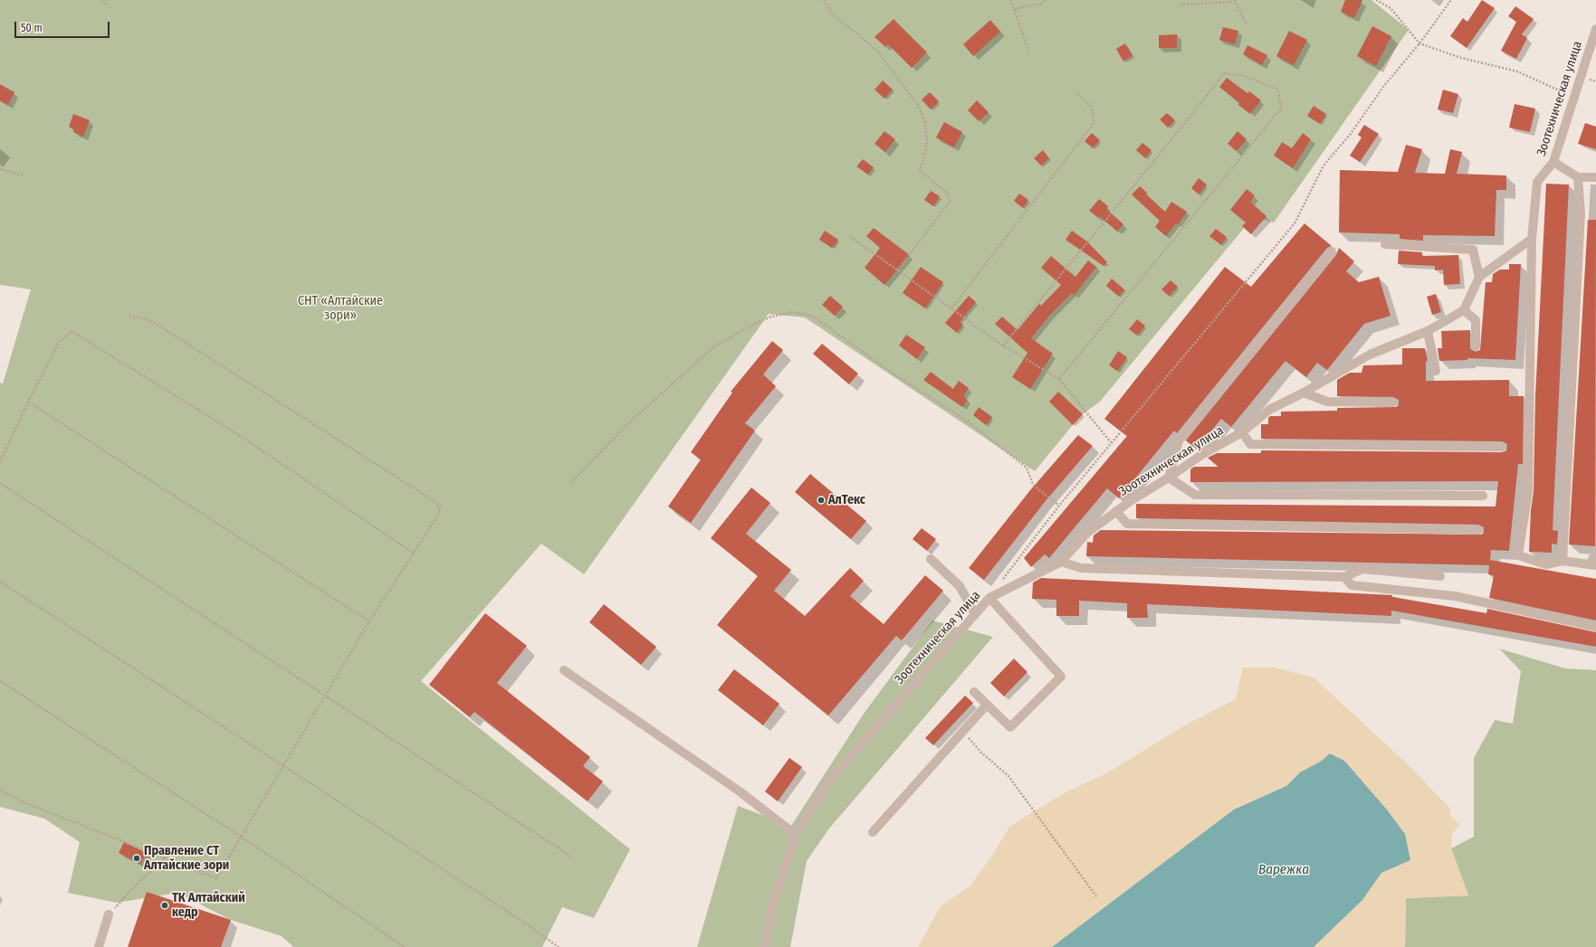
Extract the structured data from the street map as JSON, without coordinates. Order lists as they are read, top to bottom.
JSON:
{
  "streets": {
    "street": ["Зоотехническая улица"]
  },
  "water": ["Варежка"],
  "parks": ["СНТ «Алтайские зори»"],
  "places": ["АлТекс", "Правление СТ Алтайские зори", "ТК Алтайский кедр"],
  "scale_bar": "50 m"
}
